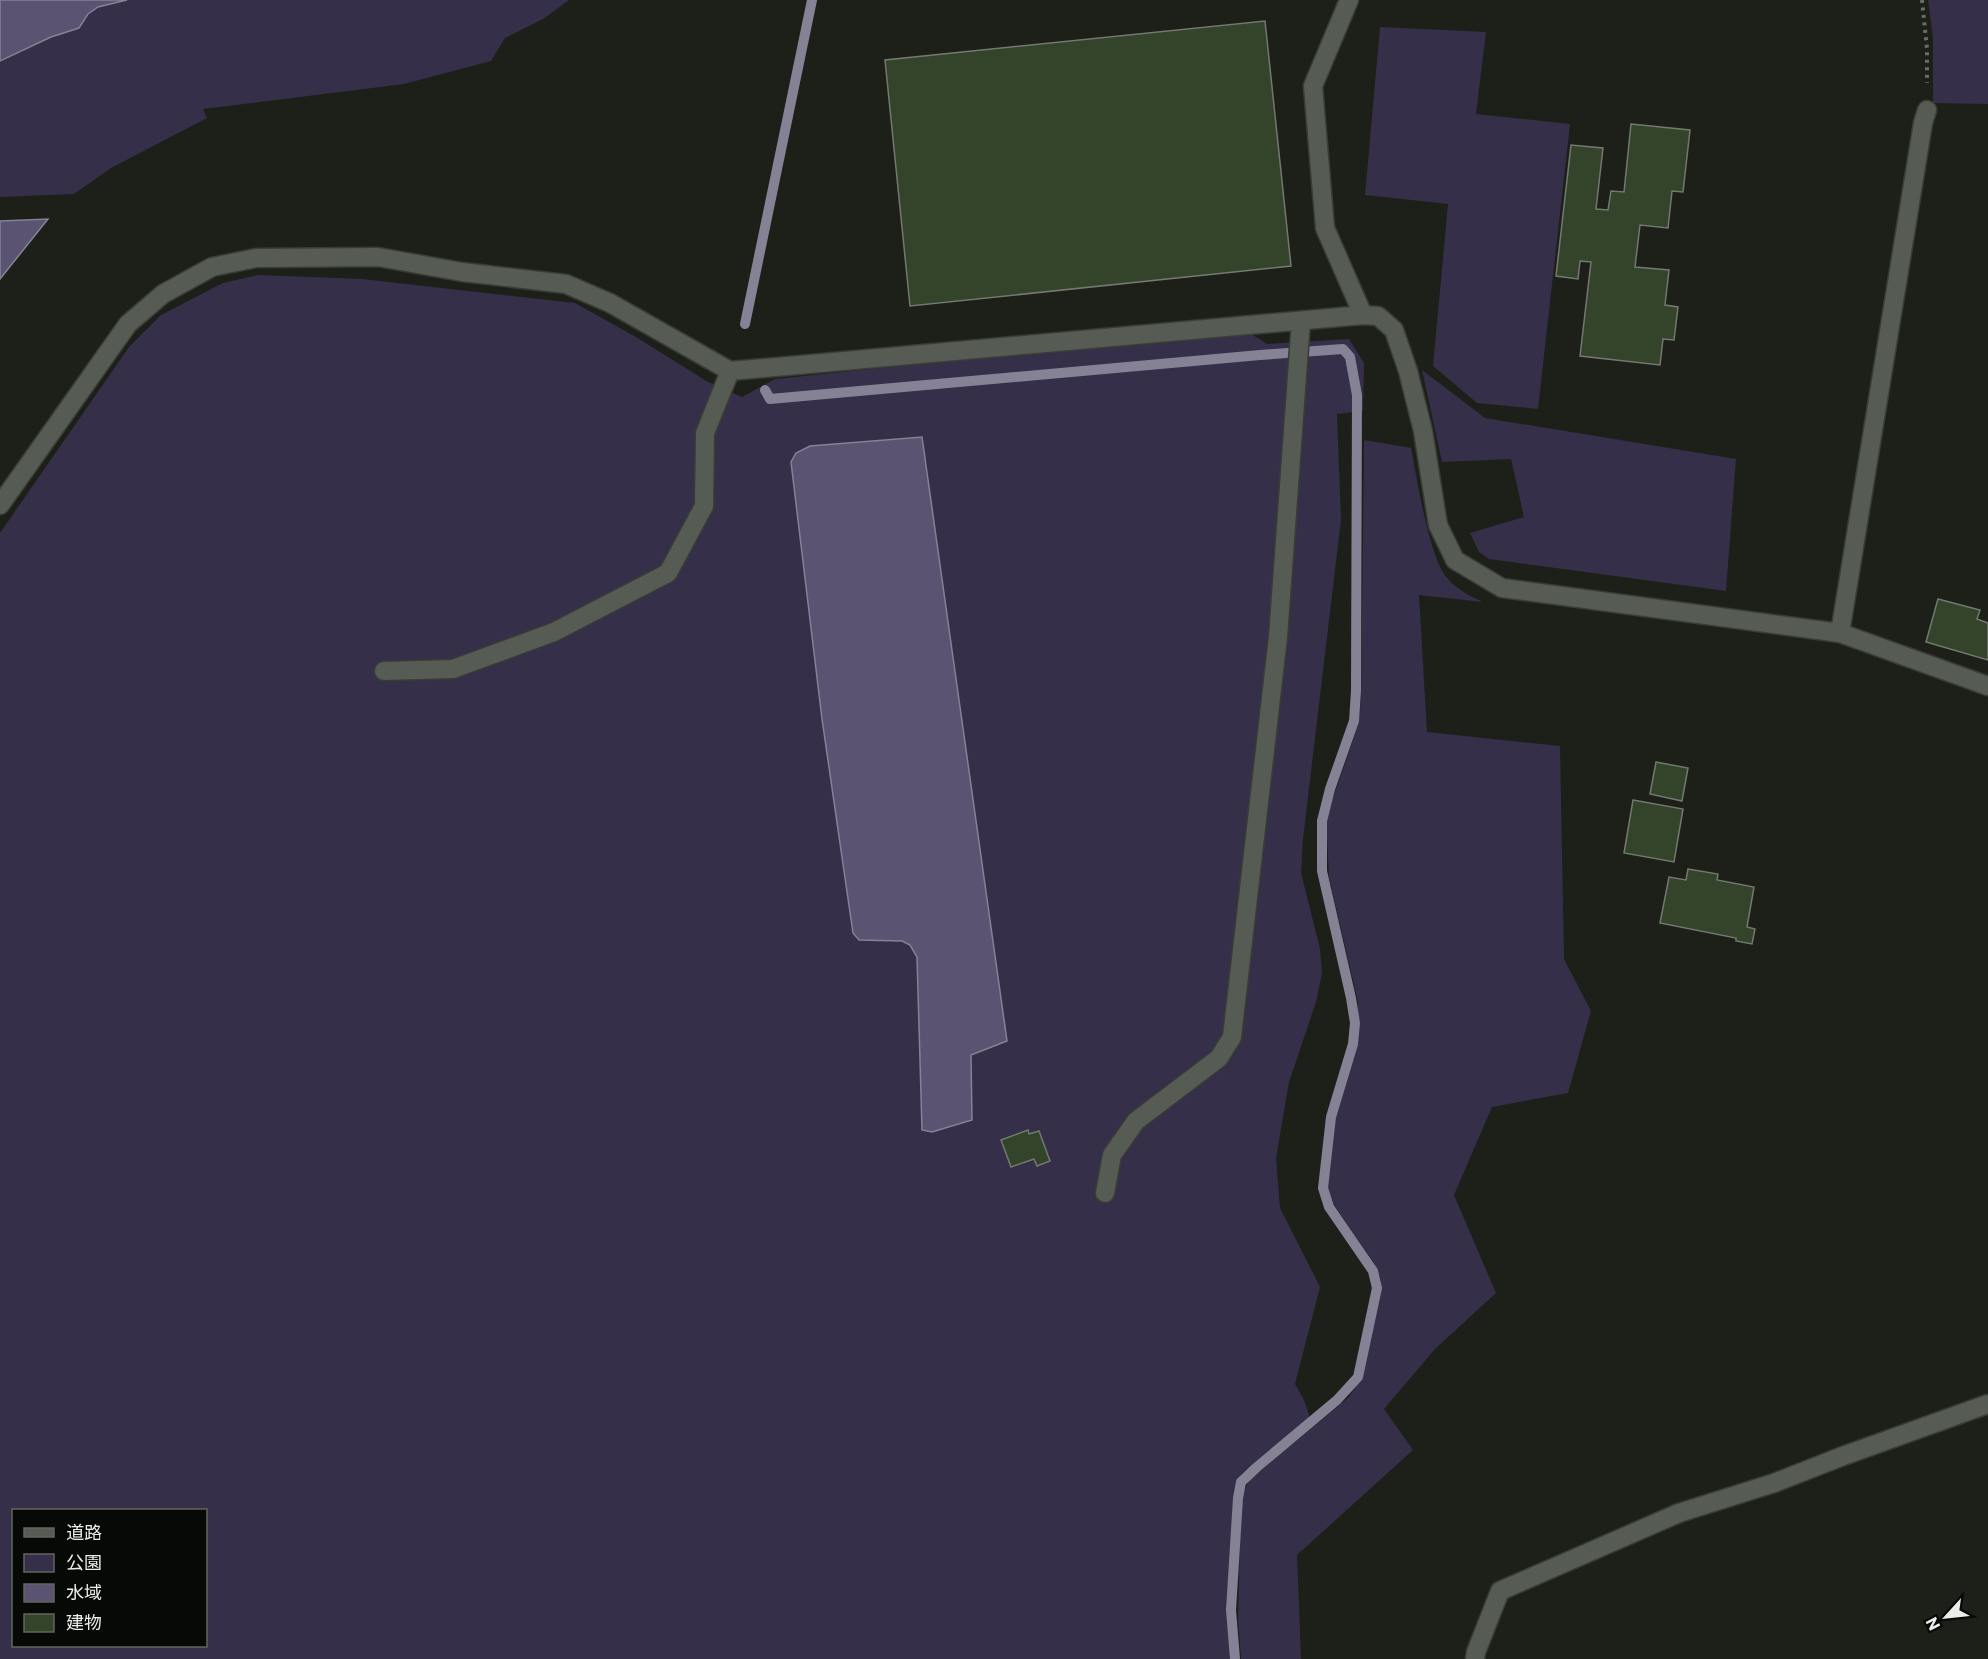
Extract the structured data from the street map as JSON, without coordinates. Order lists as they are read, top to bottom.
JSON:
{
  "legend": [
    "道路",
    "公園",
    "水域",
    "建物"
  ],
  "north": "bottom left"
}
